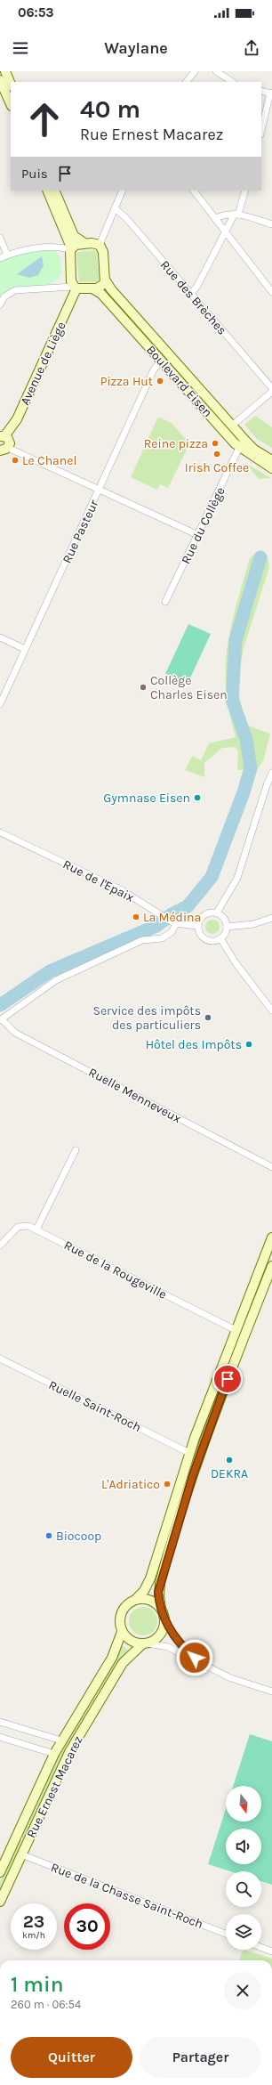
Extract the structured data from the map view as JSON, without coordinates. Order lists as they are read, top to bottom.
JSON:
{
  "streets": {
    "main road": ["Avenue de Liège", "Boulevard Eisen", "Rue Ernest Macarez"],
    "street": [
      "Rue des Brèches",
      "Rue du Collège",
      "Rue Pasteur",
      "Rue de l'Epaix",
      "Ruelle Menneveux",
      "Rue de la Rougeville",
      "Ruelle Saint-Roch",
      "Rue de la Chasse Saint-Roch"
    ]
  },
  "crossings": [
    ["Avenue de Liège", "Boulevard Eisen"],
    ["Boulevard Eisen", "Rue du Collège"],
    ["Boulevard Eisen", "Rue Pasteur"],
    ["Rue de la Rougeville", "Rue Ernest Macarez"],
    ["Ruelle Saint-Roch", "Rue Ernest Macarez"],
    ["Rue Ernest Macarez", "Rue de la Chasse Saint-Roch"]
  ],
  "places": [
    "Pizza Hut",
    "Reine pizza",
    "Irish Coffee",
    "Le Chanel",
    "Collège Charles Eisen",
    "Gymnase Eisen",
    "La Médina",
    "Service des impôts des particuliers",
    "Hôtel des Impôts",
    "DEKRA",
    "L'Adriatico",
    "Biocoop"
  ],
  "north": "bottom",
  "page": {
    "status": "06:53",
    "header": "Waylane",
    "turn": ["40 m", "Rue Ernest Macarez"],
    "then": "Puis",
    "speed": "23 km/h",
    "limit": "30",
    "heading": ["1 min", "260 m · 06:54"],
    "buttons": ["Quitter", "Partager"]
  }
}
